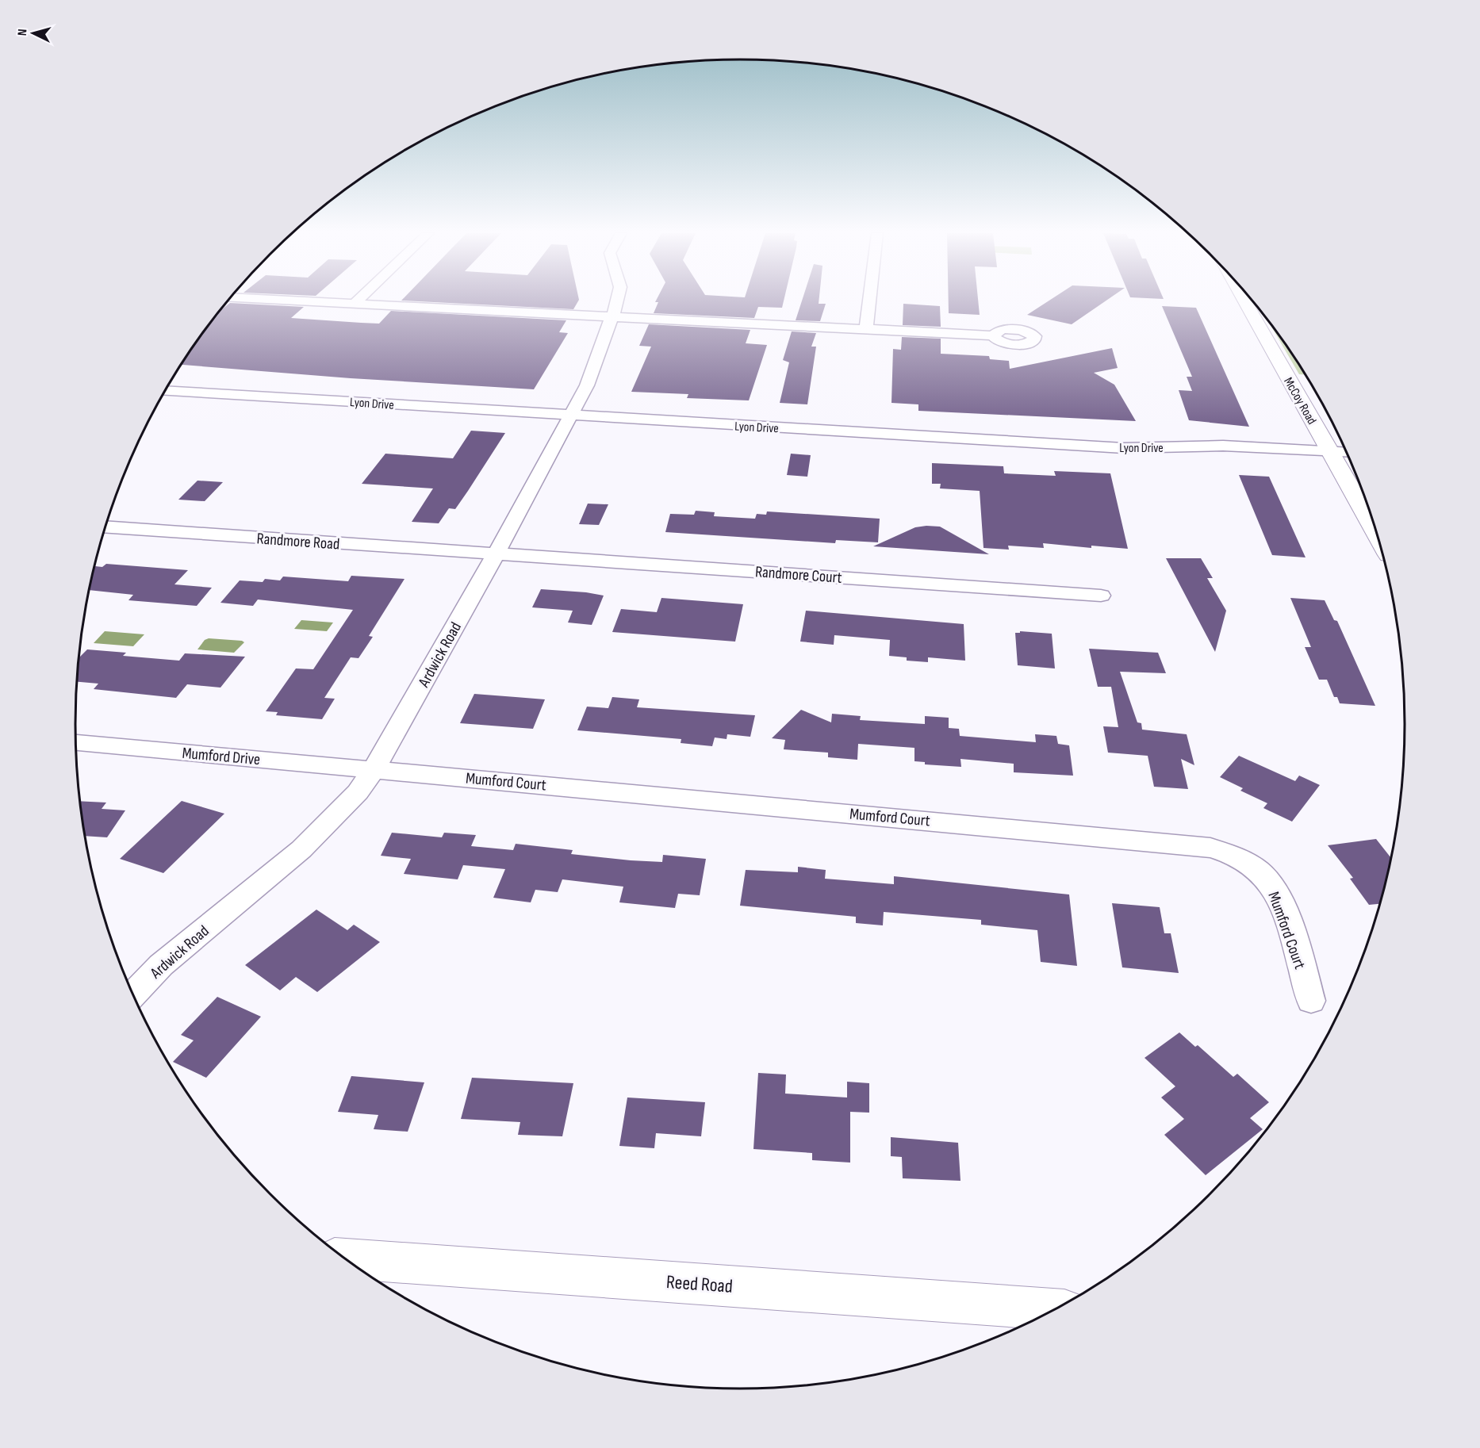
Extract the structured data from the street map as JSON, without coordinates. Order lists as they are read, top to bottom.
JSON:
{
  "streets": {
    "main road": ["McCoy Road", "Reed Road"],
    "street": [
      "Lyon Drive",
      "Randmore Road",
      "Randmore Court",
      "Ardwick Road",
      "Mumford Drive",
      "Mumford Court"
    ]
  },
  "crossings": [
    ["McCoy Road", "Lyon Drive"],
    ["Lyon Drive", "Ardwick Road"],
    ["Randmore Road", "Randmore Court"],
    ["Randmore Road", "Ardwick Road"],
    ["Randmore Court", "Ardwick Road"],
    ["Ardwick Road", "Mumford Drive"],
    ["Ardwick Road", "Mumford Court"],
    ["Mumford Drive", "Mumford Court"]
  ],
  "north": "left"
}
